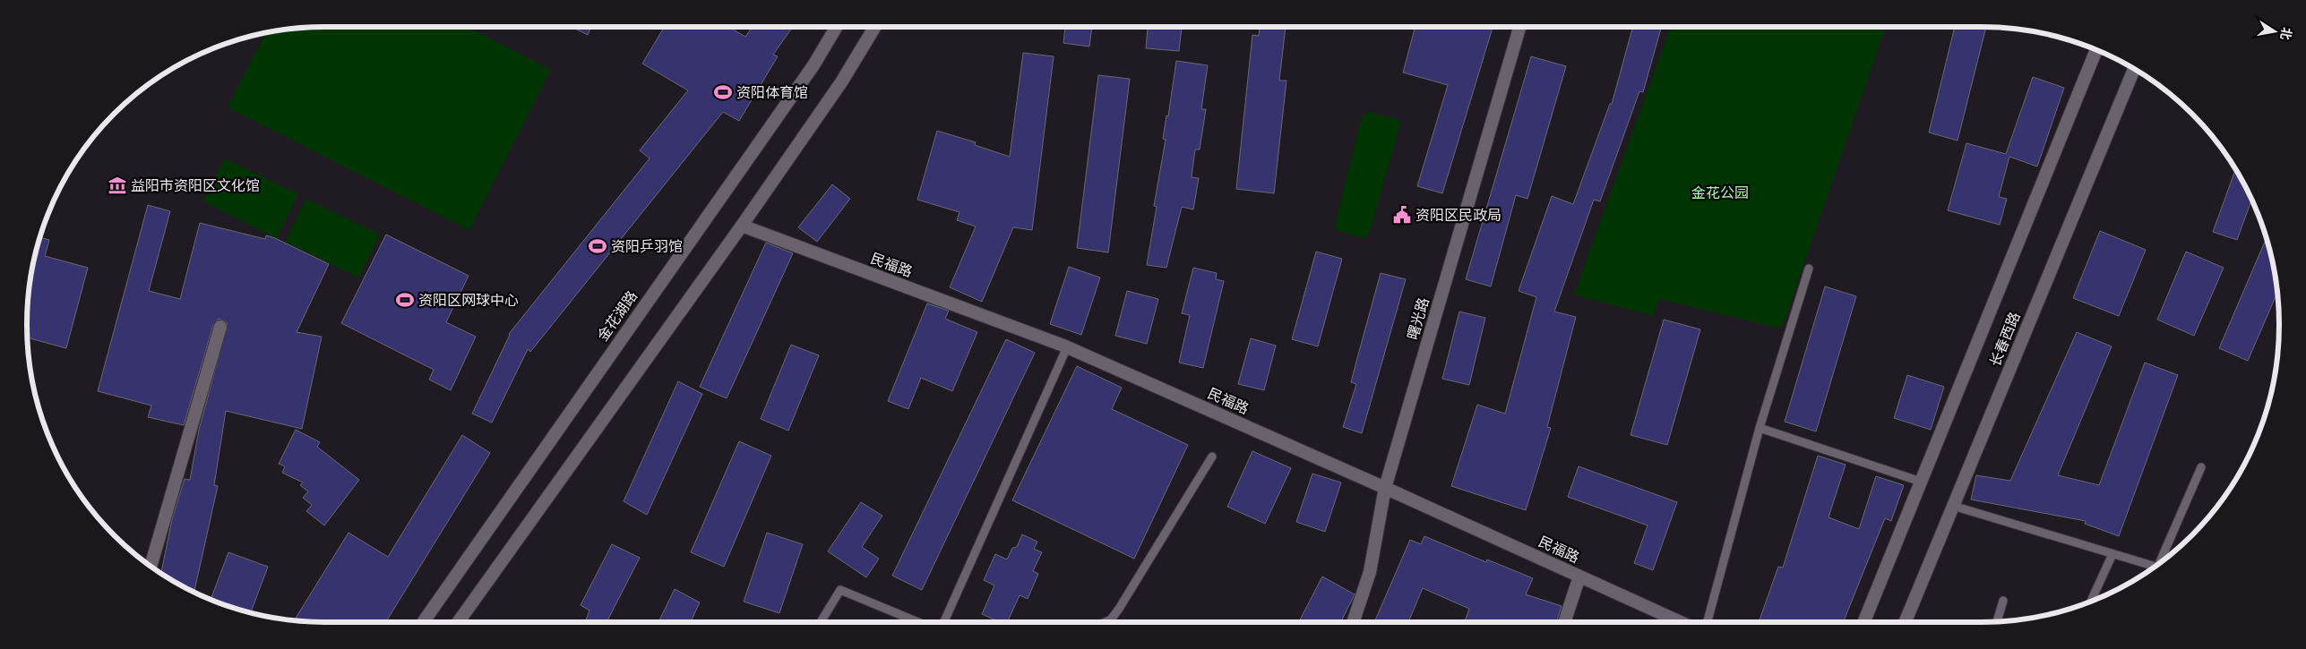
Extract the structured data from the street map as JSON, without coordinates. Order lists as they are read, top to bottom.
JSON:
{
  "streets": {
    "main road": [
      "民福路",
      "金花湖路",
      "曙光路",
      "长春西路"
    ]
  },
  "crossings": [
    ["民福路", "曙光路"]
  ],
  "parks": ["金花公园"],
  "places": {
    "sports": ["资阳体育馆", "资阳乒羽馆", "资阳区网球中心"],
    "museum": ["益阳市资阳区文化馆"],
    "public building": ["资阳区民政局"]
  },
  "north": "right"
}
